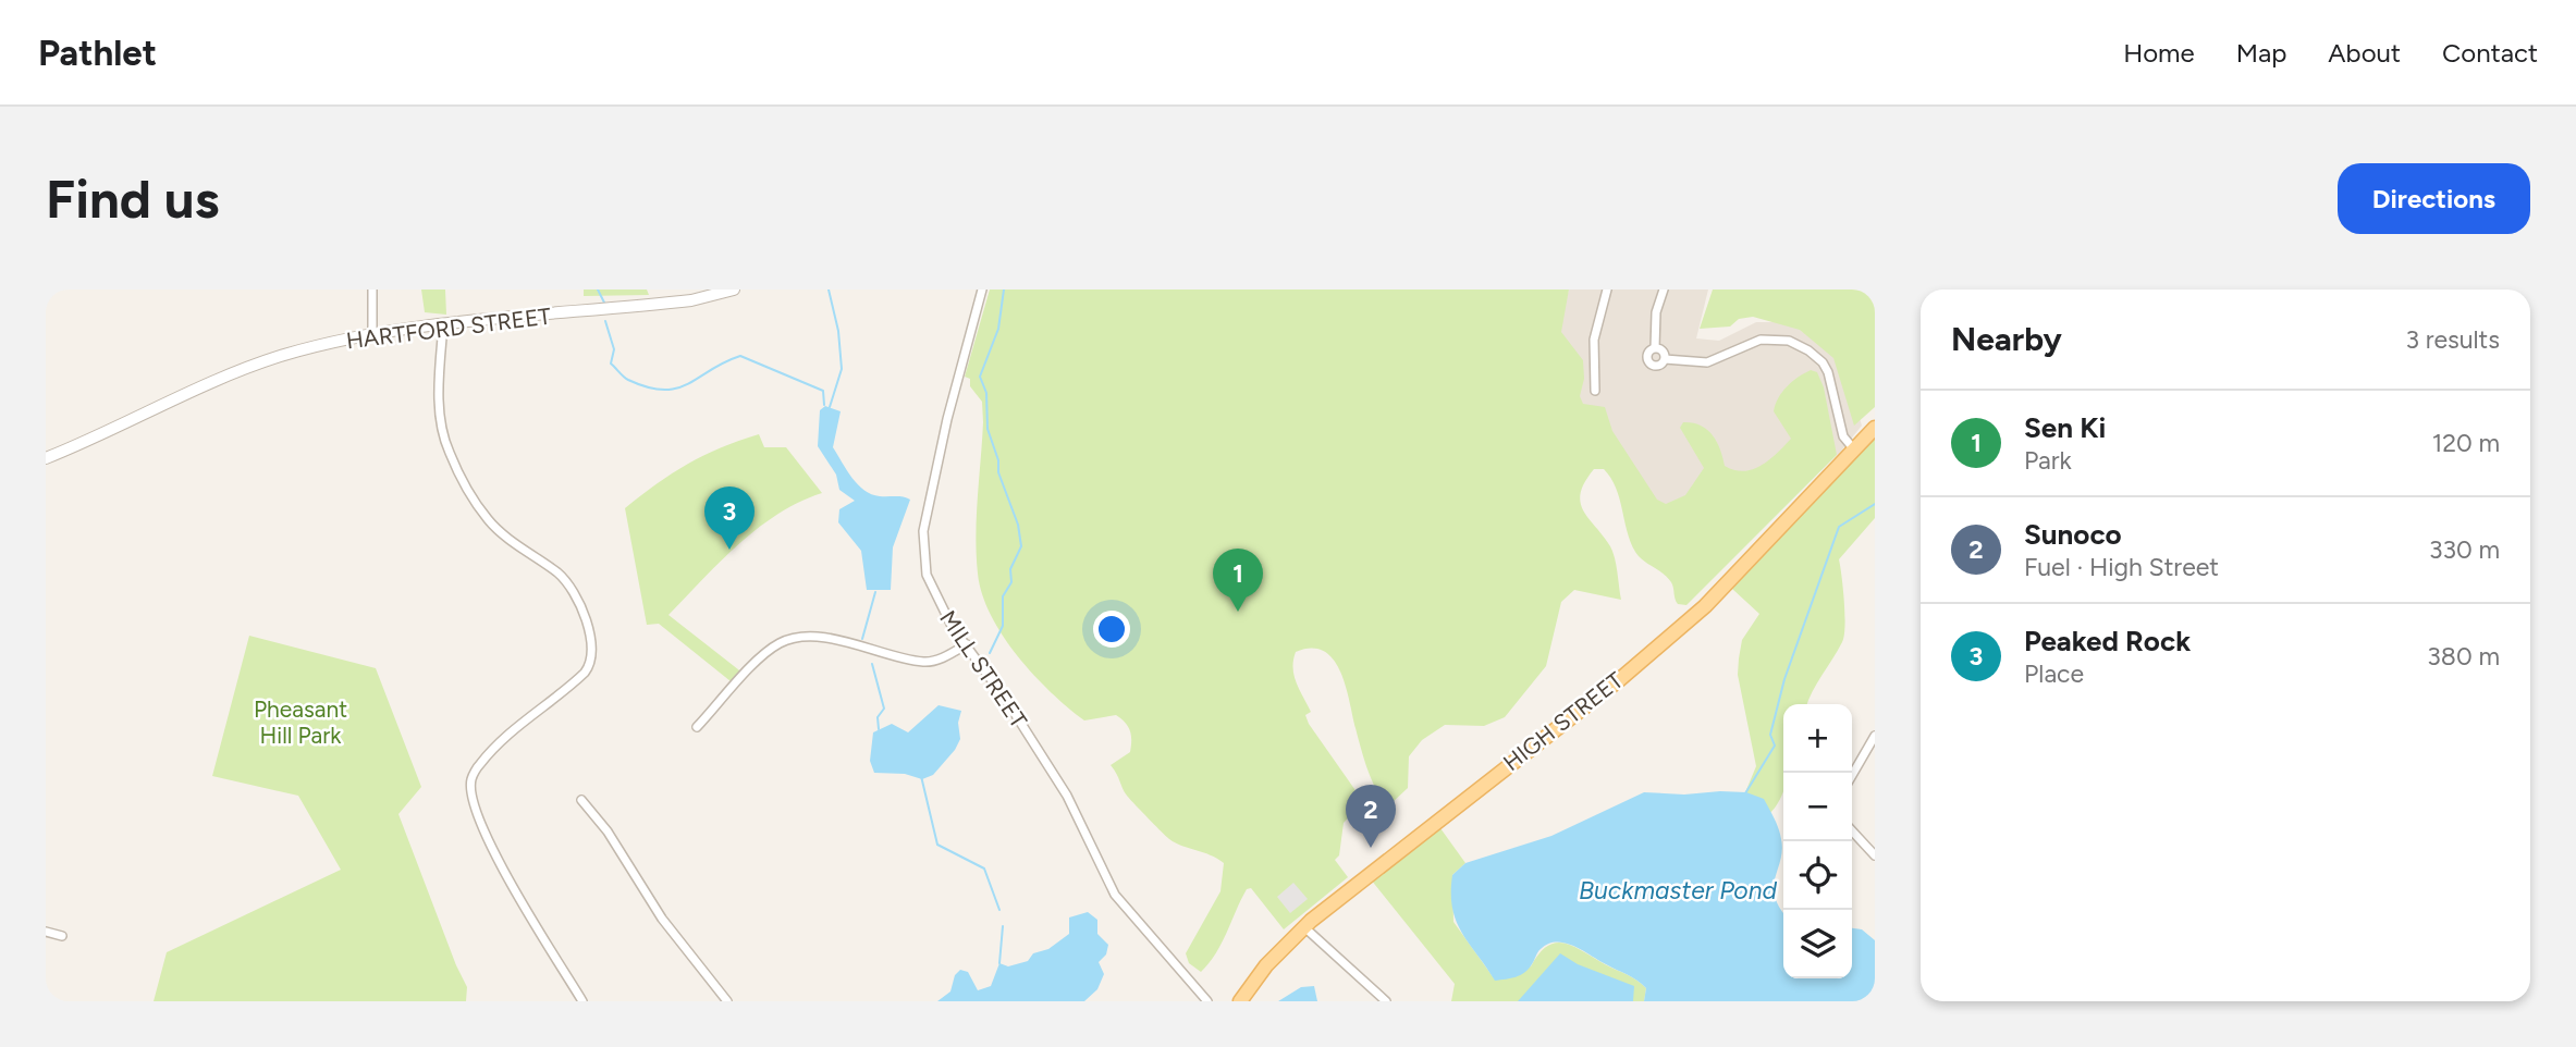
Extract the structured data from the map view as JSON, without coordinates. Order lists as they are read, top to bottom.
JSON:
{
  "streets": {
    "main road": ["HIGH STREET"],
    "street": ["HARTFORD STREET", "MILL STREET"]
  },
  "water": ["Buckmaster Pond"],
  "parks": ["Pheasant Hill Park"],
  "page": {
    "header": "Pathlet",
    "nav": [
      "Home",
      "Map",
      "About",
      "Contact"
    ],
    "buttons": "Directions",
    "title": "Find us",
    "heading": ["Nearby", "3 results"],
    "list": [
      {
        "mark": "1",
        "name": "Sen Ki",
        "note": "Park",
        "value": "120 m"
      },
      {
        "mark": "2",
        "name": "Sunoco",
        "note": "Fuel · High Street",
        "value": "330 m"
      },
      {
        "mark": "3",
        "name": "Peaked Rock",
        "note": "Place",
        "value": "380 m"
      }
    ],
    "pins": ["3", "1", "2"],
    "map_buttons": ["+", "−"]
  }
}
